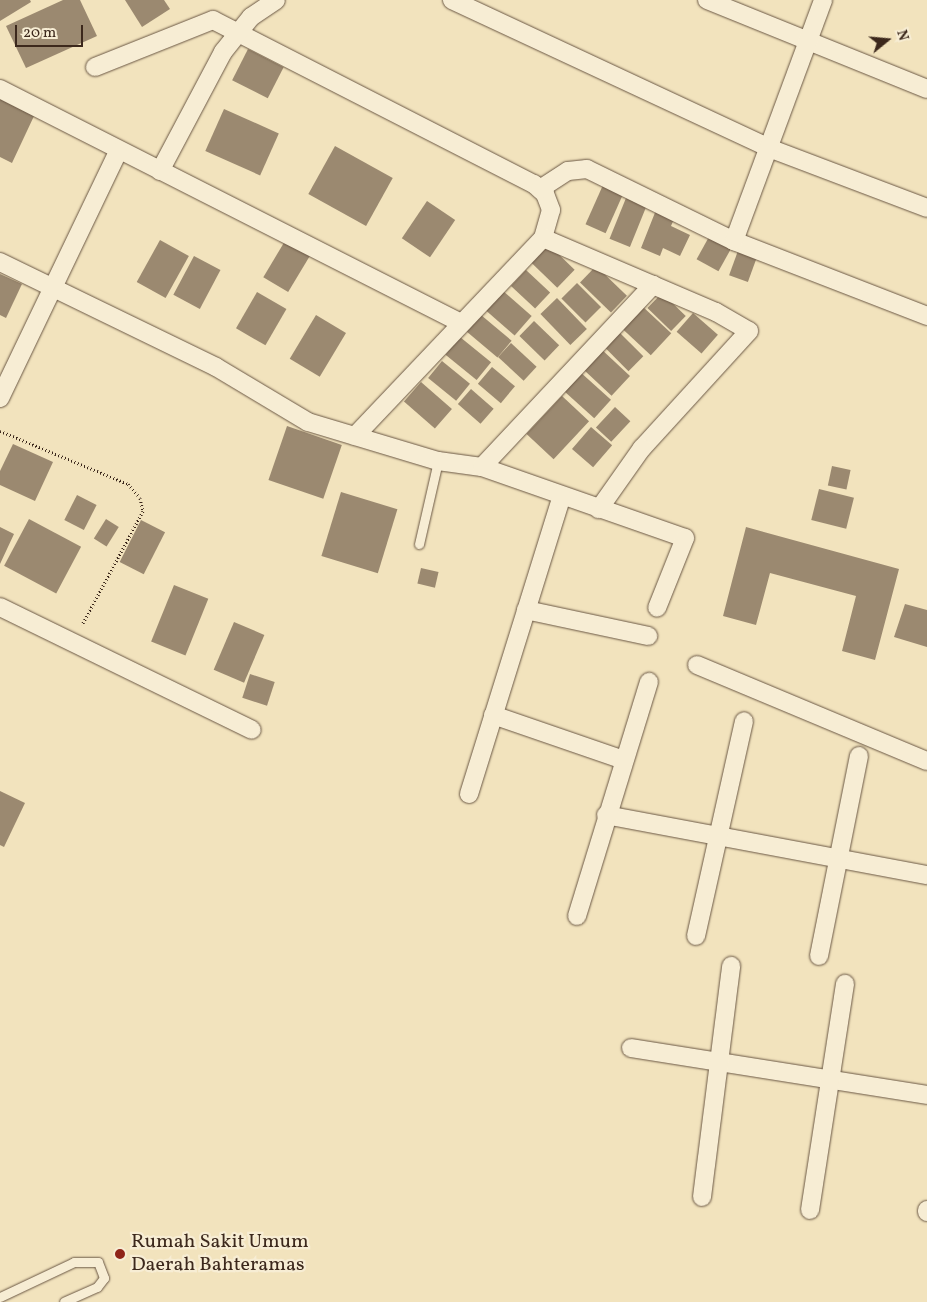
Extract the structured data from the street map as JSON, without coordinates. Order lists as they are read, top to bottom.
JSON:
{
  "places": ["Rumah Sakit Umum Daerah Bahteramas"],
  "scale_bar": "20 m",
  "north": "right"
}
